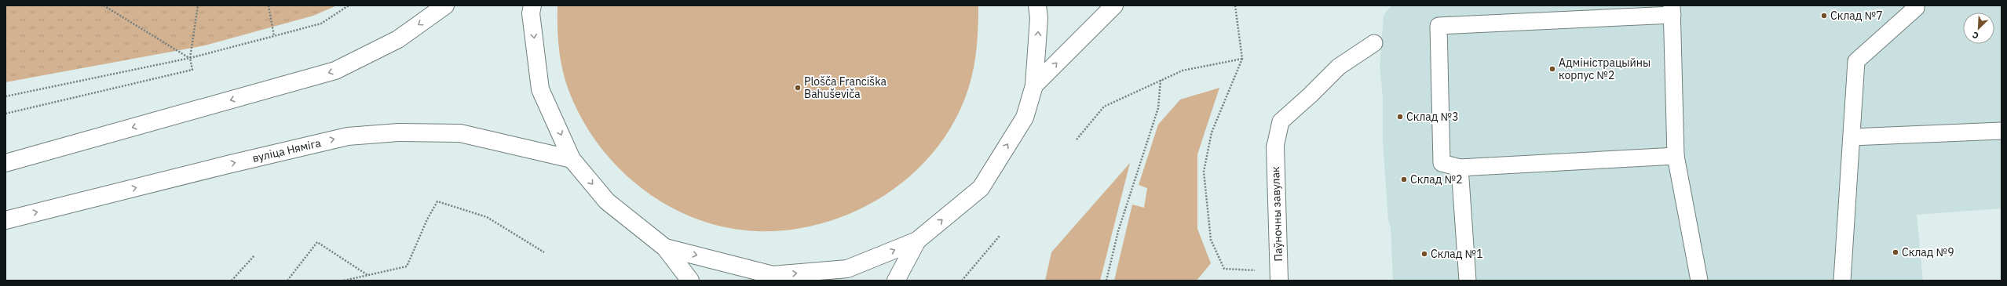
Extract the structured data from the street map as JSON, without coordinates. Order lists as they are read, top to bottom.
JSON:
{
  "streets": {
    "main road": ["вуліца Няміга", "Паўночны завулак"]
  },
  "places": [
    "Склад №7",
    "Адміністрацыйны корпус №2",
    "Plošča Franciška Bahuševiča",
    "Склад №3",
    "Склад №2",
    "Склад №9",
    "Склад №1"
  ],
  "north": "bottom left"
}
